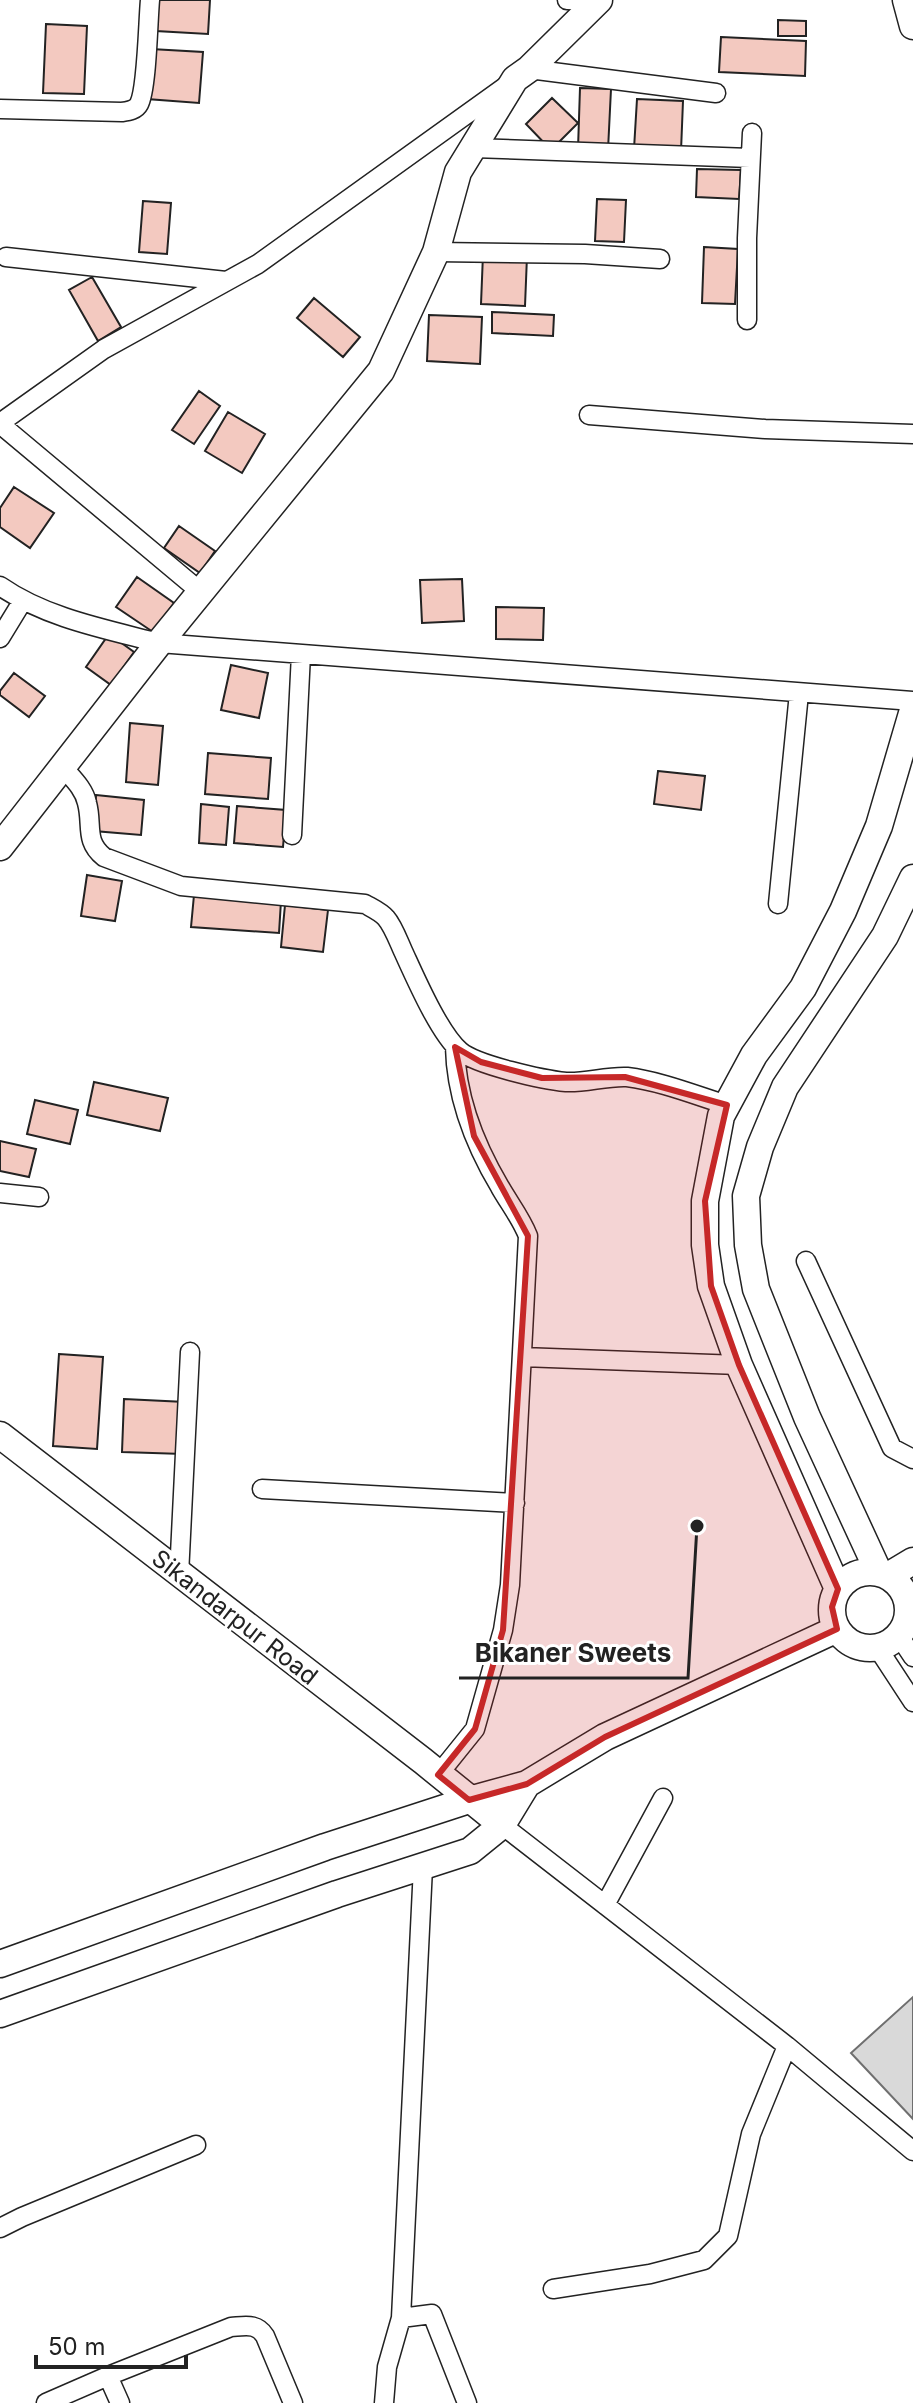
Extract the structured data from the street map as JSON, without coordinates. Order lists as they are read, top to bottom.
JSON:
{
  "streets": {
    "street": ["Sikandarpur Road"]
  },
  "places": ["Bikaner Sweets"],
  "scale_bar": "50 m"
}
